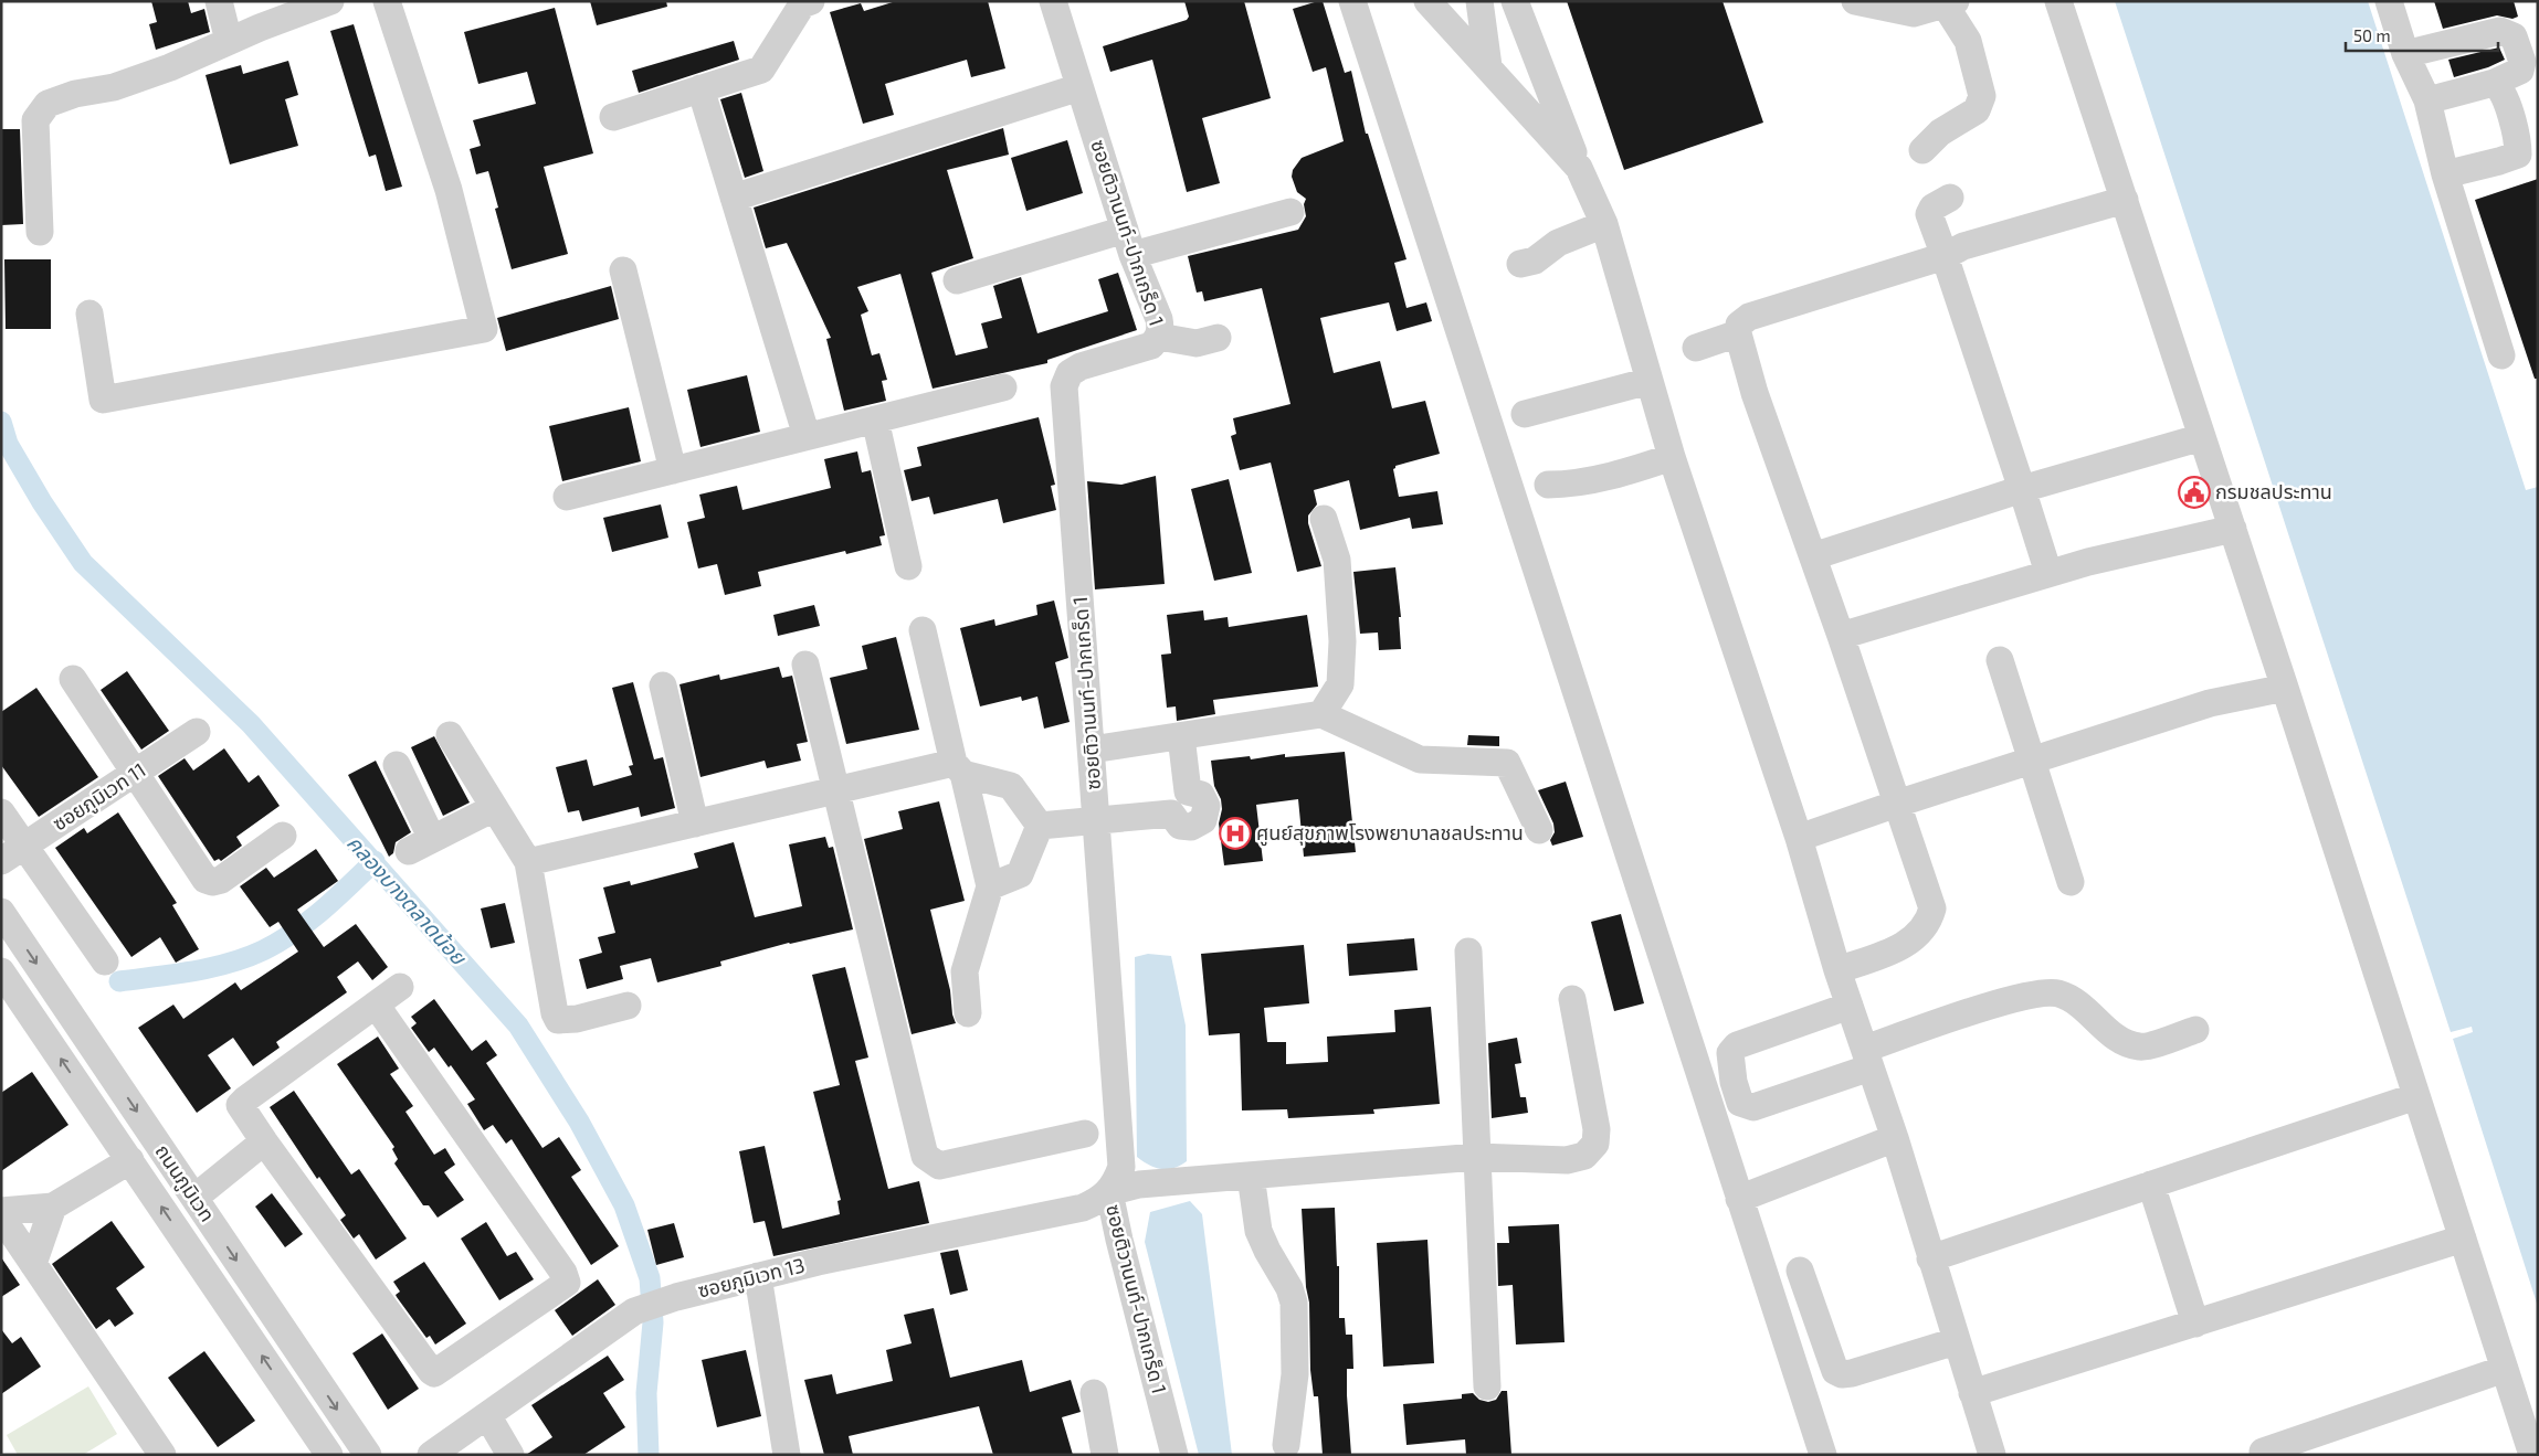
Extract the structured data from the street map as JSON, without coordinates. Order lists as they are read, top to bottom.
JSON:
{
  "streets": {
    "street": [
      "ซอยติวานนท์-ปากเกร็ด 1",
      "ซอยภูมิเวท 11",
      "ถนนภูมิเวท",
      "ซอยภูมิเวท 13"
    ]
  },
  "crossings": [
    ["ซอยติวานนท์-ปากเกร็ด 1", "ซอยภูมิเวท 13"]
  ],
  "water": ["คลองบางตลาดน้อย"],
  "places": {
    "public building": ["กรมชลประทาน"],
    "hospital": ["ศูนย์สุขภาพโรงพยาบาลชลประทาน"]
  },
  "scale_bar": "50 m"
}
